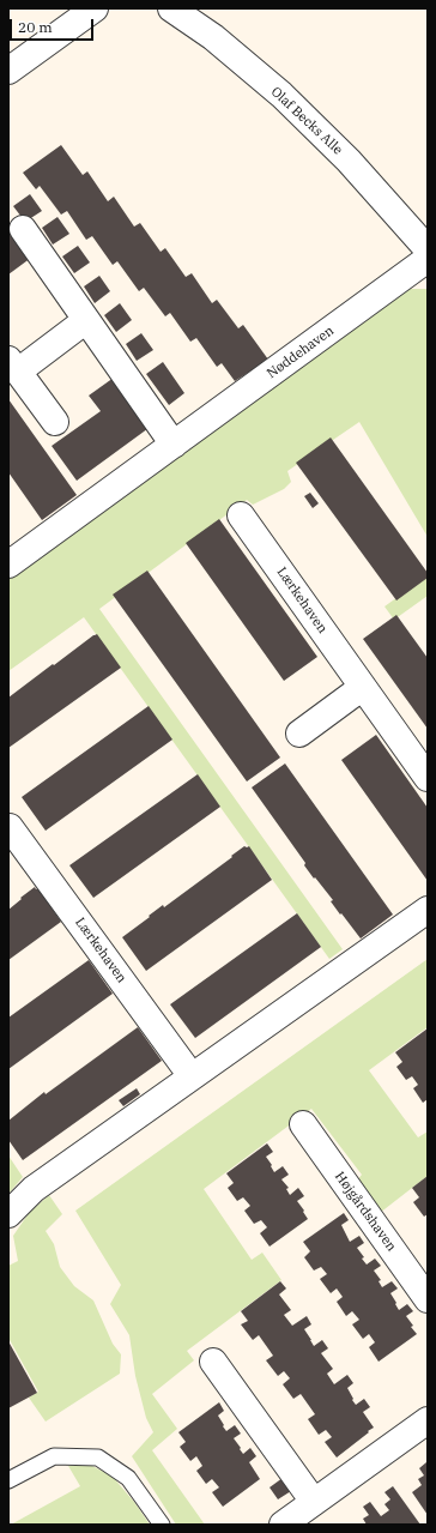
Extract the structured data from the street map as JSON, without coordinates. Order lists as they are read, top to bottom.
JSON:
{
  "streets": {
    "street": [
      "Olaf Becks Alle",
      "Nøddehaven",
      "Lærkehaven",
      "Højgårdshaven"
    ]
  },
  "scale_bar": "20 m"
}
